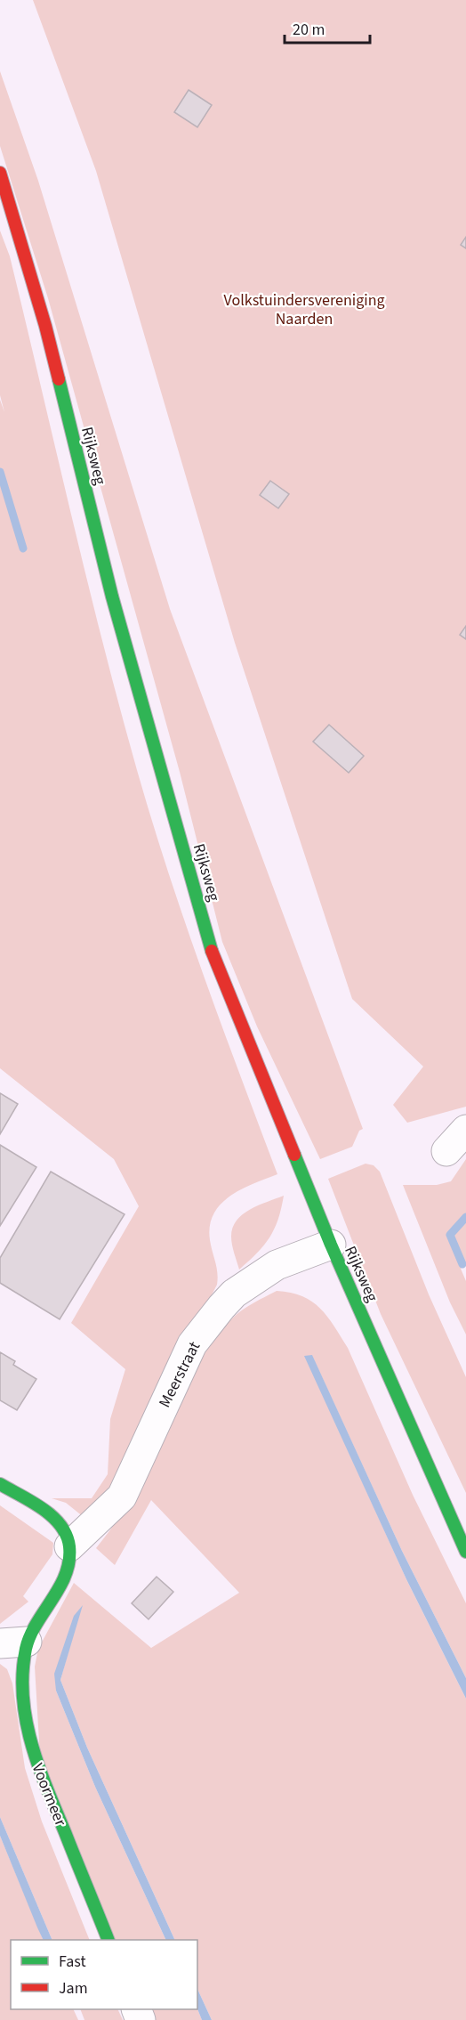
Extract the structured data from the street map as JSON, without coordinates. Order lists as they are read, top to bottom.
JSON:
{
  "streets": {
    "main road": ["Rijksweg", "Voormeer"],
    "street": ["Meerstraat"]
  },
  "crossings": [
    ["Rijksweg", "Meerstraat"]
  ],
  "parks": ["Volkstuindersvereniging Naarden"],
  "legend": ["Fast", "Jam"],
  "scale_bar": "20 m"
}
